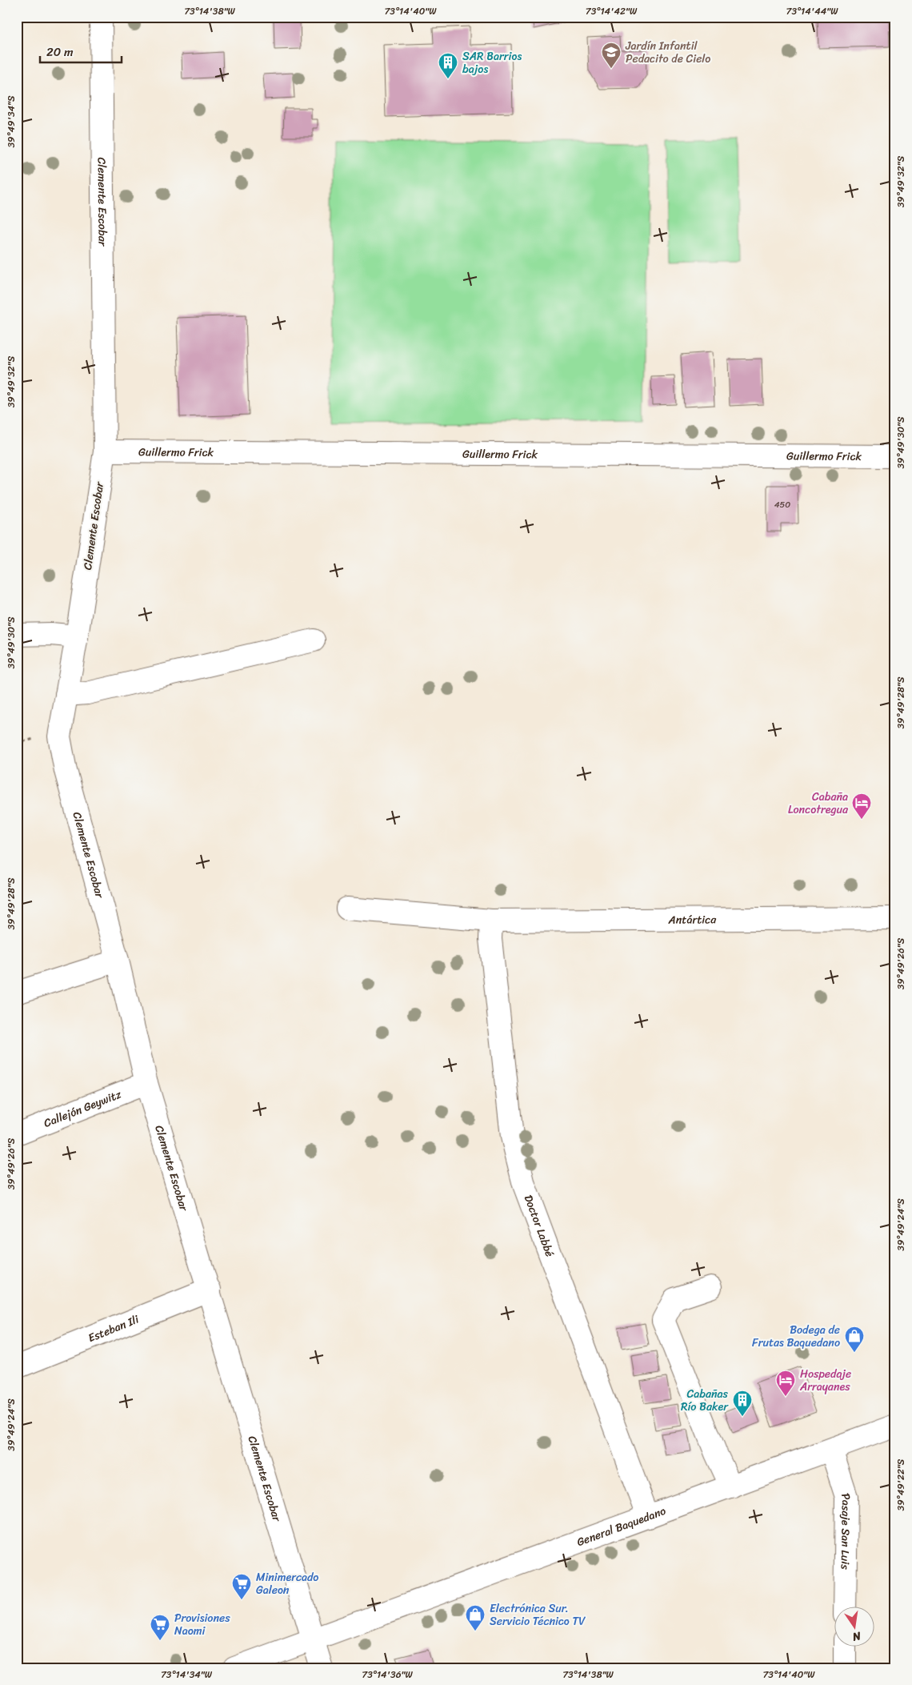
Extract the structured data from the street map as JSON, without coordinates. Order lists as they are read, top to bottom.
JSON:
{
  "streets": {
    "street": [
      "Clemente Escobar",
      "Guillermo Frick",
      "Antártica",
      "Callejón Geywitz",
      "Doctor Labbé",
      "Esteban Ili",
      "General Baquedano",
      "Pasaje San Luis"
    ]
  },
  "crossings": [
    ["Clemente Escobar", "Guillermo Frick"],
    ["Clemente Escobar", "Callejón Geywitz"],
    ["Clemente Escobar", "Esteban Ili"],
    ["Clemente Escobar", "General Baquedano"],
    ["Antártica", "Doctor Labbé"],
    ["Doctor Labbé", "General Baquedano"],
    ["General Baquedano", "Pasaje San Luis"]
  ],
  "places": {
    "school or university": ["Jardín Infantil Pedacito de Cielo"],
    "building": ["SAR Barrios bajos", "Cabañas Río Baker"],
    "hotel": ["Cabaña Loncotregua", "Hospedaje Arrayanes"],
    "shop": ["Bodega de Frutas Baquedano", "Electrónica Sur. Servicio Técnico TV"],
    "supermarket": ["Minimercado Galeon", "Provisiones Naomi"]
  },
  "house_numbers": ["450"],
  "scale_bar": "20 m",
  "north": "bottom",
  "coordinates": [
    "73°14'38\"W",
    "73°14'40\"W",
    "73°14'42\"W",
    "73°14'44\"W",
    "39°49'34\"S",
    "39°49'32\"S",
    "39°49'30\"S",
    "39°49'28\"S",
    "39°49'26\"S",
    "39°49'24\"S",
    "39°49'22\"S",
    "73°14'34\"W",
    "73°14'36\"W"
  ]
}
